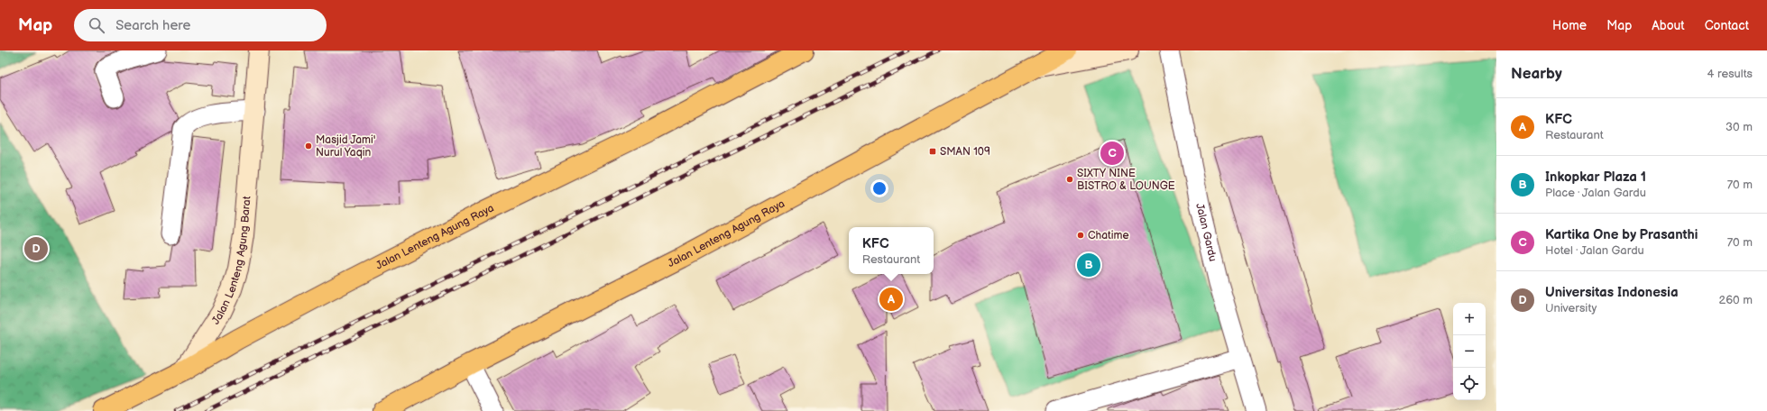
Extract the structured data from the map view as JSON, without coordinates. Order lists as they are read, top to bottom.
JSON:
{
  "streets": {
    "main road": ["Jalan Lenteng Agung Raya", "Jalan Lenteng Agung Barat"],
    "street": ["Jalan Gardu"]
  },
  "crossings": [
    ["Jalan Lenteng Agung Raya", "Jalan Lenteng Agung Barat"]
  ],
  "places": {
    "other": ["Masjid Jami' Nurul Yaqin", "SIXTY NINE BISTRO & LOUNGE", "Chatime"],
    "transit": ["SMAN 109"]
  },
  "page": {
    "header": "Map",
    "search": "Search here",
    "nav": [
      "Home",
      "Map",
      "About",
      "Contact"
    ],
    "heading": ["Nearby", "4 results"],
    "list": [
      {
        "mark": "A",
        "name": "KFC",
        "note": "Restaurant",
        "value": "30 m"
      },
      {
        "mark": "B",
        "name": "Inkopkar Plaza 1",
        "note": "Place · Jalan Gardu",
        "value": "70 m"
      },
      {
        "mark": "C",
        "name": "Kartika One by Prasanthi",
        "note": "Hotel · Jalan Gardu",
        "value": "70 m"
      },
      {
        "mark": "D",
        "name": "Universitas Indonesia",
        "note": "University",
        "value": "260 m"
      }
    ],
    "pins": [
      "C",
      "D",
      "B",
      "A"
    ],
    "popup": ["KFC", "Restaurant"],
    "map_buttons": ["+", "−"]
  }
}
